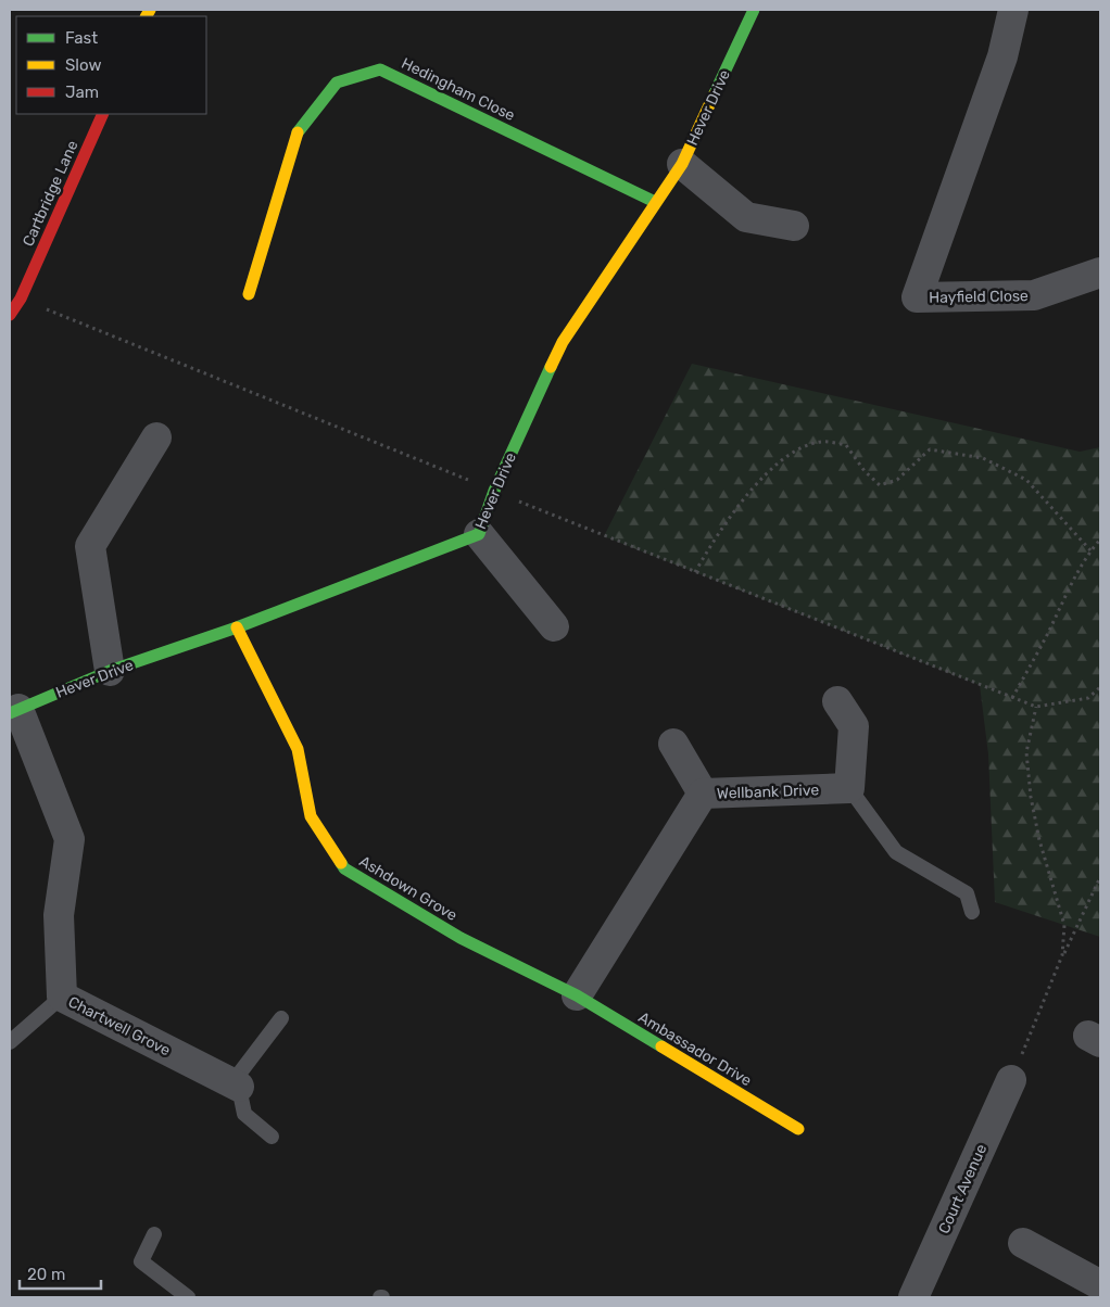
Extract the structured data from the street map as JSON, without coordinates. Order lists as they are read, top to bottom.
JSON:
{
  "streets": {
    "street": [
      "Hedingham Close",
      "Hever Drive",
      "Cartbridge Lane",
      "Hayfield Close",
      "Wellbank Drive",
      "Ashdown Grove",
      "Chartwell Grove",
      "Ambassador Drive",
      "Court Avenue"
    ]
  },
  "crossings": [
    ["Hedingham Close", "Hever Drive"],
    ["Hever Drive", "Ashdown Grove"],
    ["Hever Drive", "Chartwell Grove"],
    ["Wellbank Drive", "Ashdown Grove"],
    ["Wellbank Drive", "Ambassador Drive"],
    ["Ashdown Grove", "Ambassador Drive"]
  ],
  "legend": ["Fast", "Slow", "Jam"],
  "scale_bar": "20 m"
}
